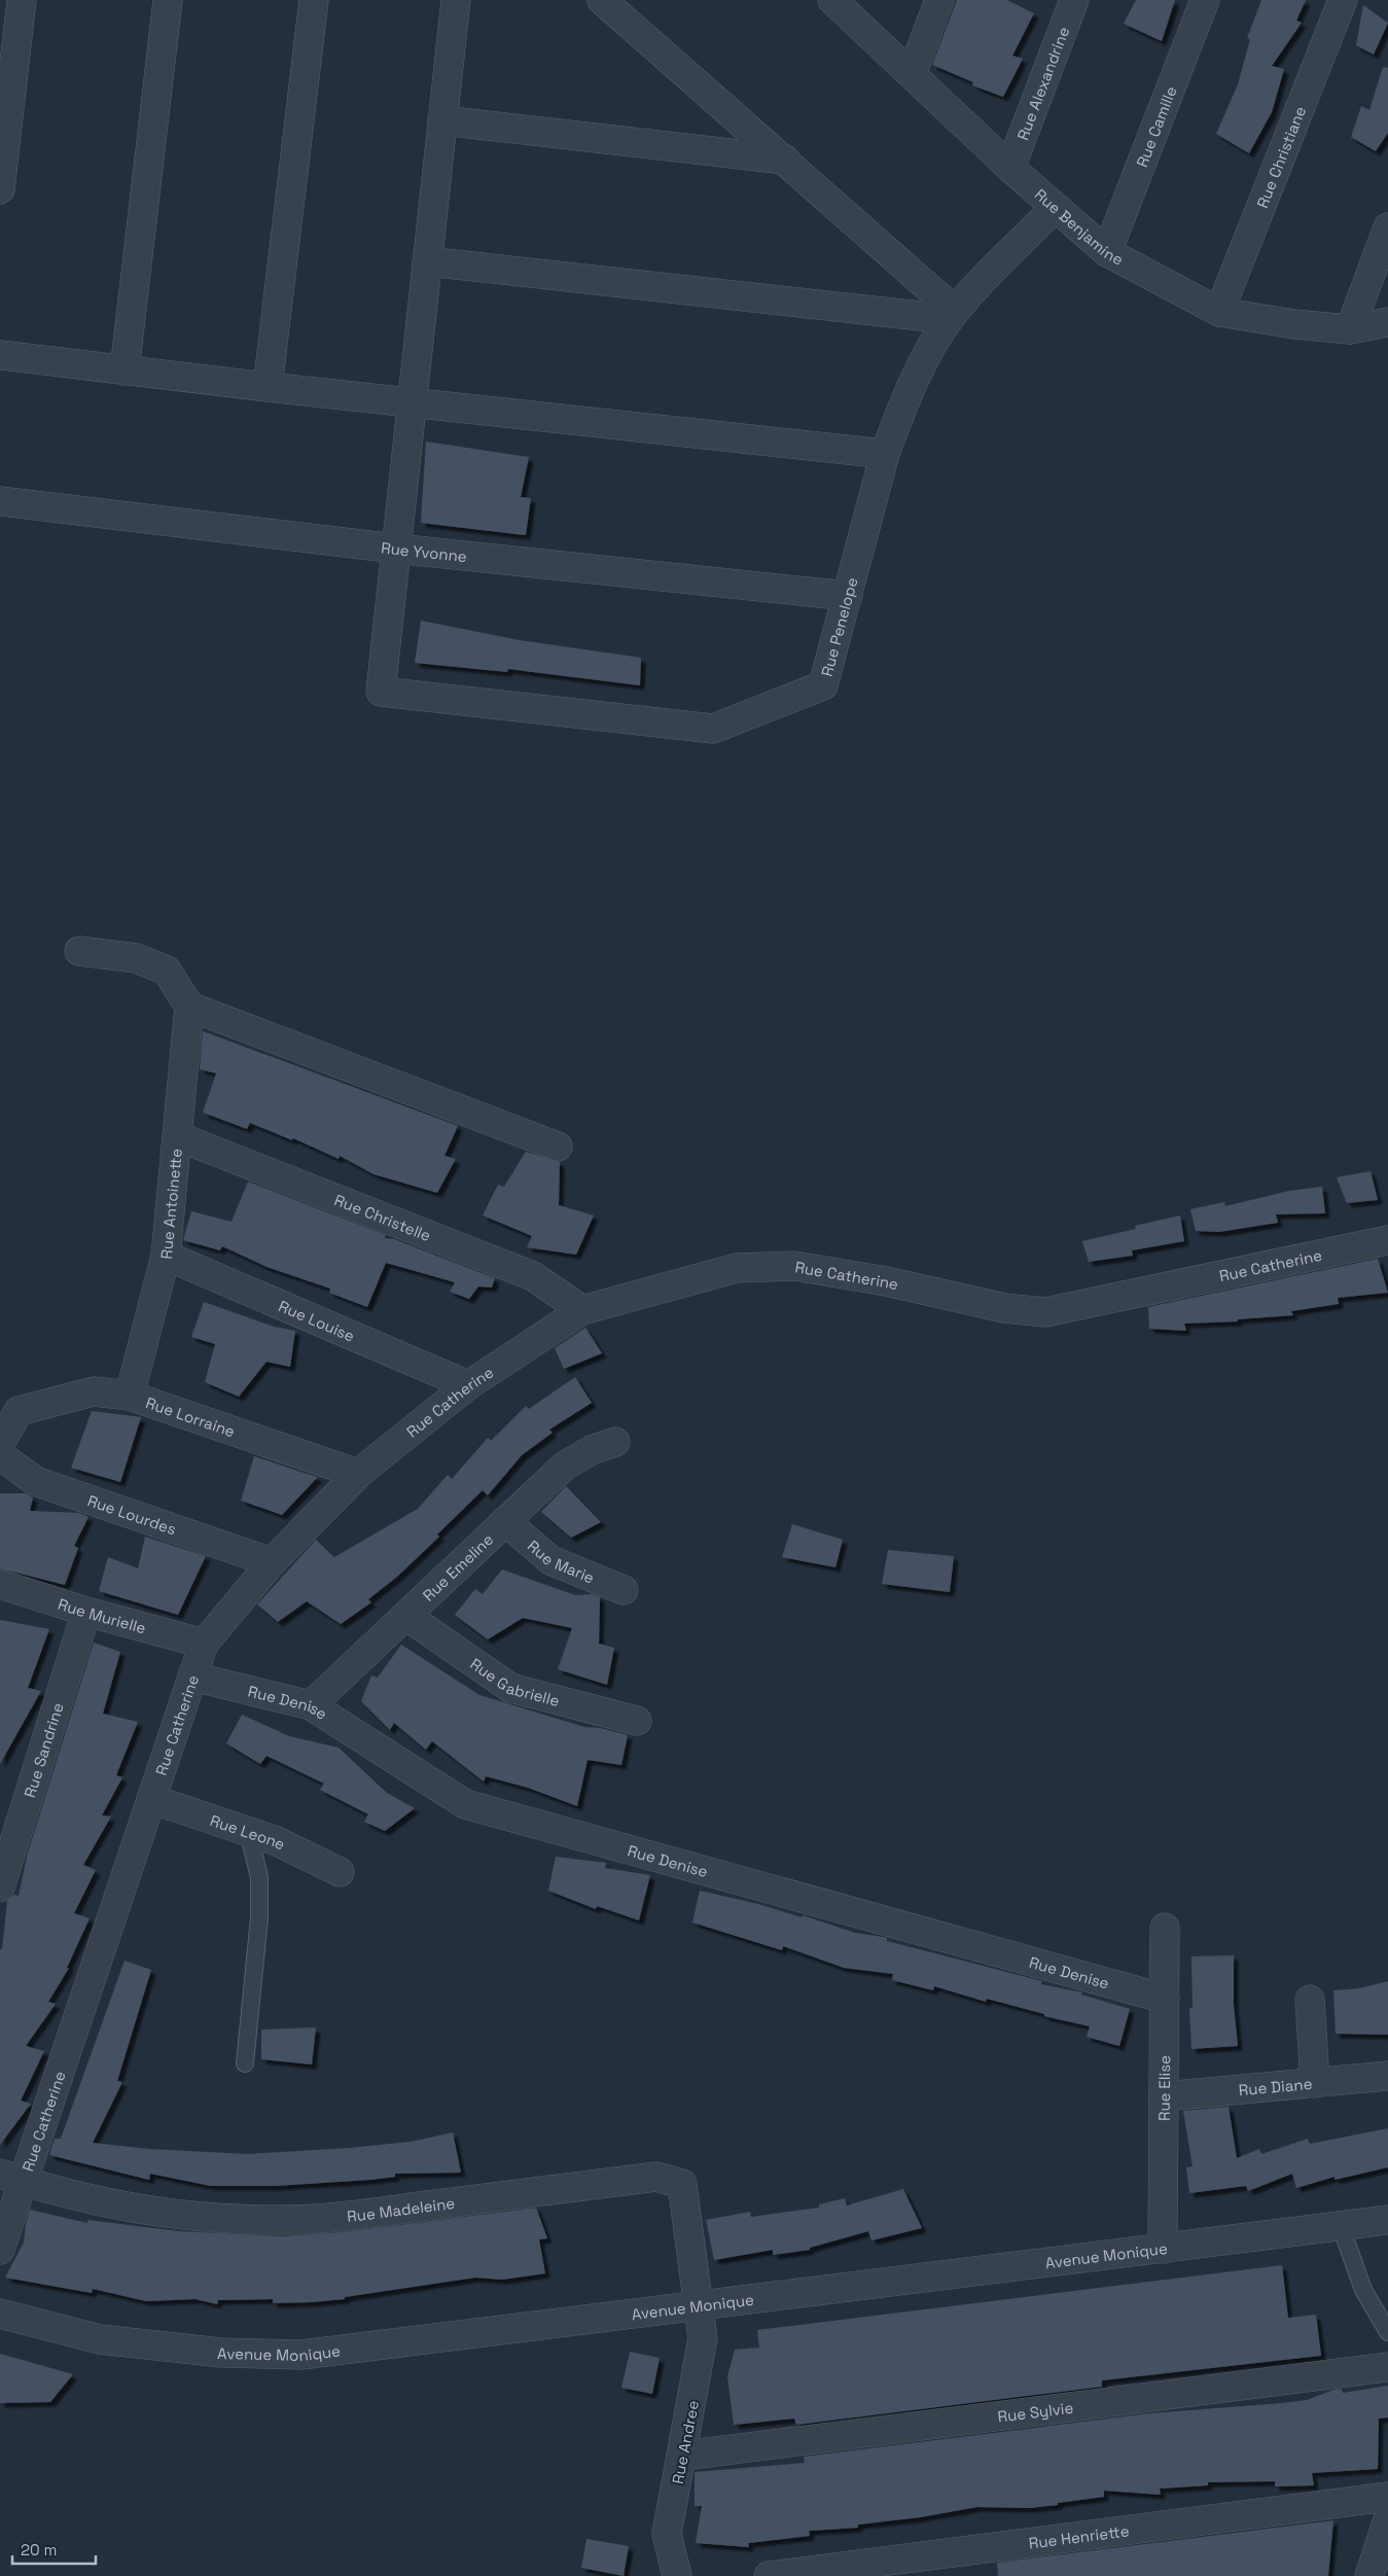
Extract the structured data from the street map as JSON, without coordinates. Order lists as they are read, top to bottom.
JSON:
{
  "streets": {
    "street": [
      "Rue Alexandrine",
      "Rue Camille",
      "Rue Christiane",
      "Rue Benjamine",
      "Rue Yvonne",
      "Rue Penelope",
      "Rue Antoinette",
      "Rue Christelle",
      "Rue Catherine",
      "Rue Louise",
      "Rue Lorraine",
      "Rue Lourdes",
      "Rue Marie",
      "Rue Emeline",
      "Rue Murielle",
      "Rue Gabrielle",
      "Rue Denise",
      "Rue Sandrine",
      "Rue Leone",
      "Rue Diane",
      "Rue Elise",
      "Rue Madeleine",
      "Avenue Monique",
      "Rue Sylvie",
      "Rue Andree",
      "Rue Henriette"
    ]
  },
  "crossings": [
    ["Rue Alexandrine", "Rue Benjamine"],
    ["Rue Camille", "Rue Benjamine"],
    ["Rue Christiane", "Rue Benjamine"],
    ["Rue Benjamine", "Rue Penelope"],
    ["Rue Yvonne", "Rue Penelope"],
    ["Rue Antoinette", "Rue Christelle"],
    ["Rue Antoinette", "Rue Louise"],
    ["Rue Antoinette", "Rue Lorraine"],
    ["Rue Christelle", "Rue Catherine"],
    ["Rue Catherine", "Rue Louise"],
    ["Rue Catherine", "Rue Lorraine"],
    ["Rue Catherine", "Rue Lourdes"],
    ["Rue Catherine", "Rue Murielle"],
    ["Rue Catherine", "Rue Denise"],
    ["Rue Catherine", "Rue Leone"],
    ["Rue Catherine", "Rue Madeleine"],
    ["Rue Marie", "Rue Emeline"],
    ["Rue Emeline", "Rue Gabrielle"],
    ["Rue Emeline", "Rue Denise"],
    ["Rue Murielle", "Rue Sandrine"],
    ["Rue Denise", "Rue Elise"],
    ["Rue Diane", "Rue Elise"],
    ["Rue Elise", "Avenue Monique"],
    ["Rue Madeleine", "Avenue Monique"],
    ["Rue Madeleine", "Rue Andree"],
    ["Avenue Monique", "Rue Andree"],
    ["Rue Sylvie", "Rue Andree"]
  ],
  "scale_bar": "20 m"
}
